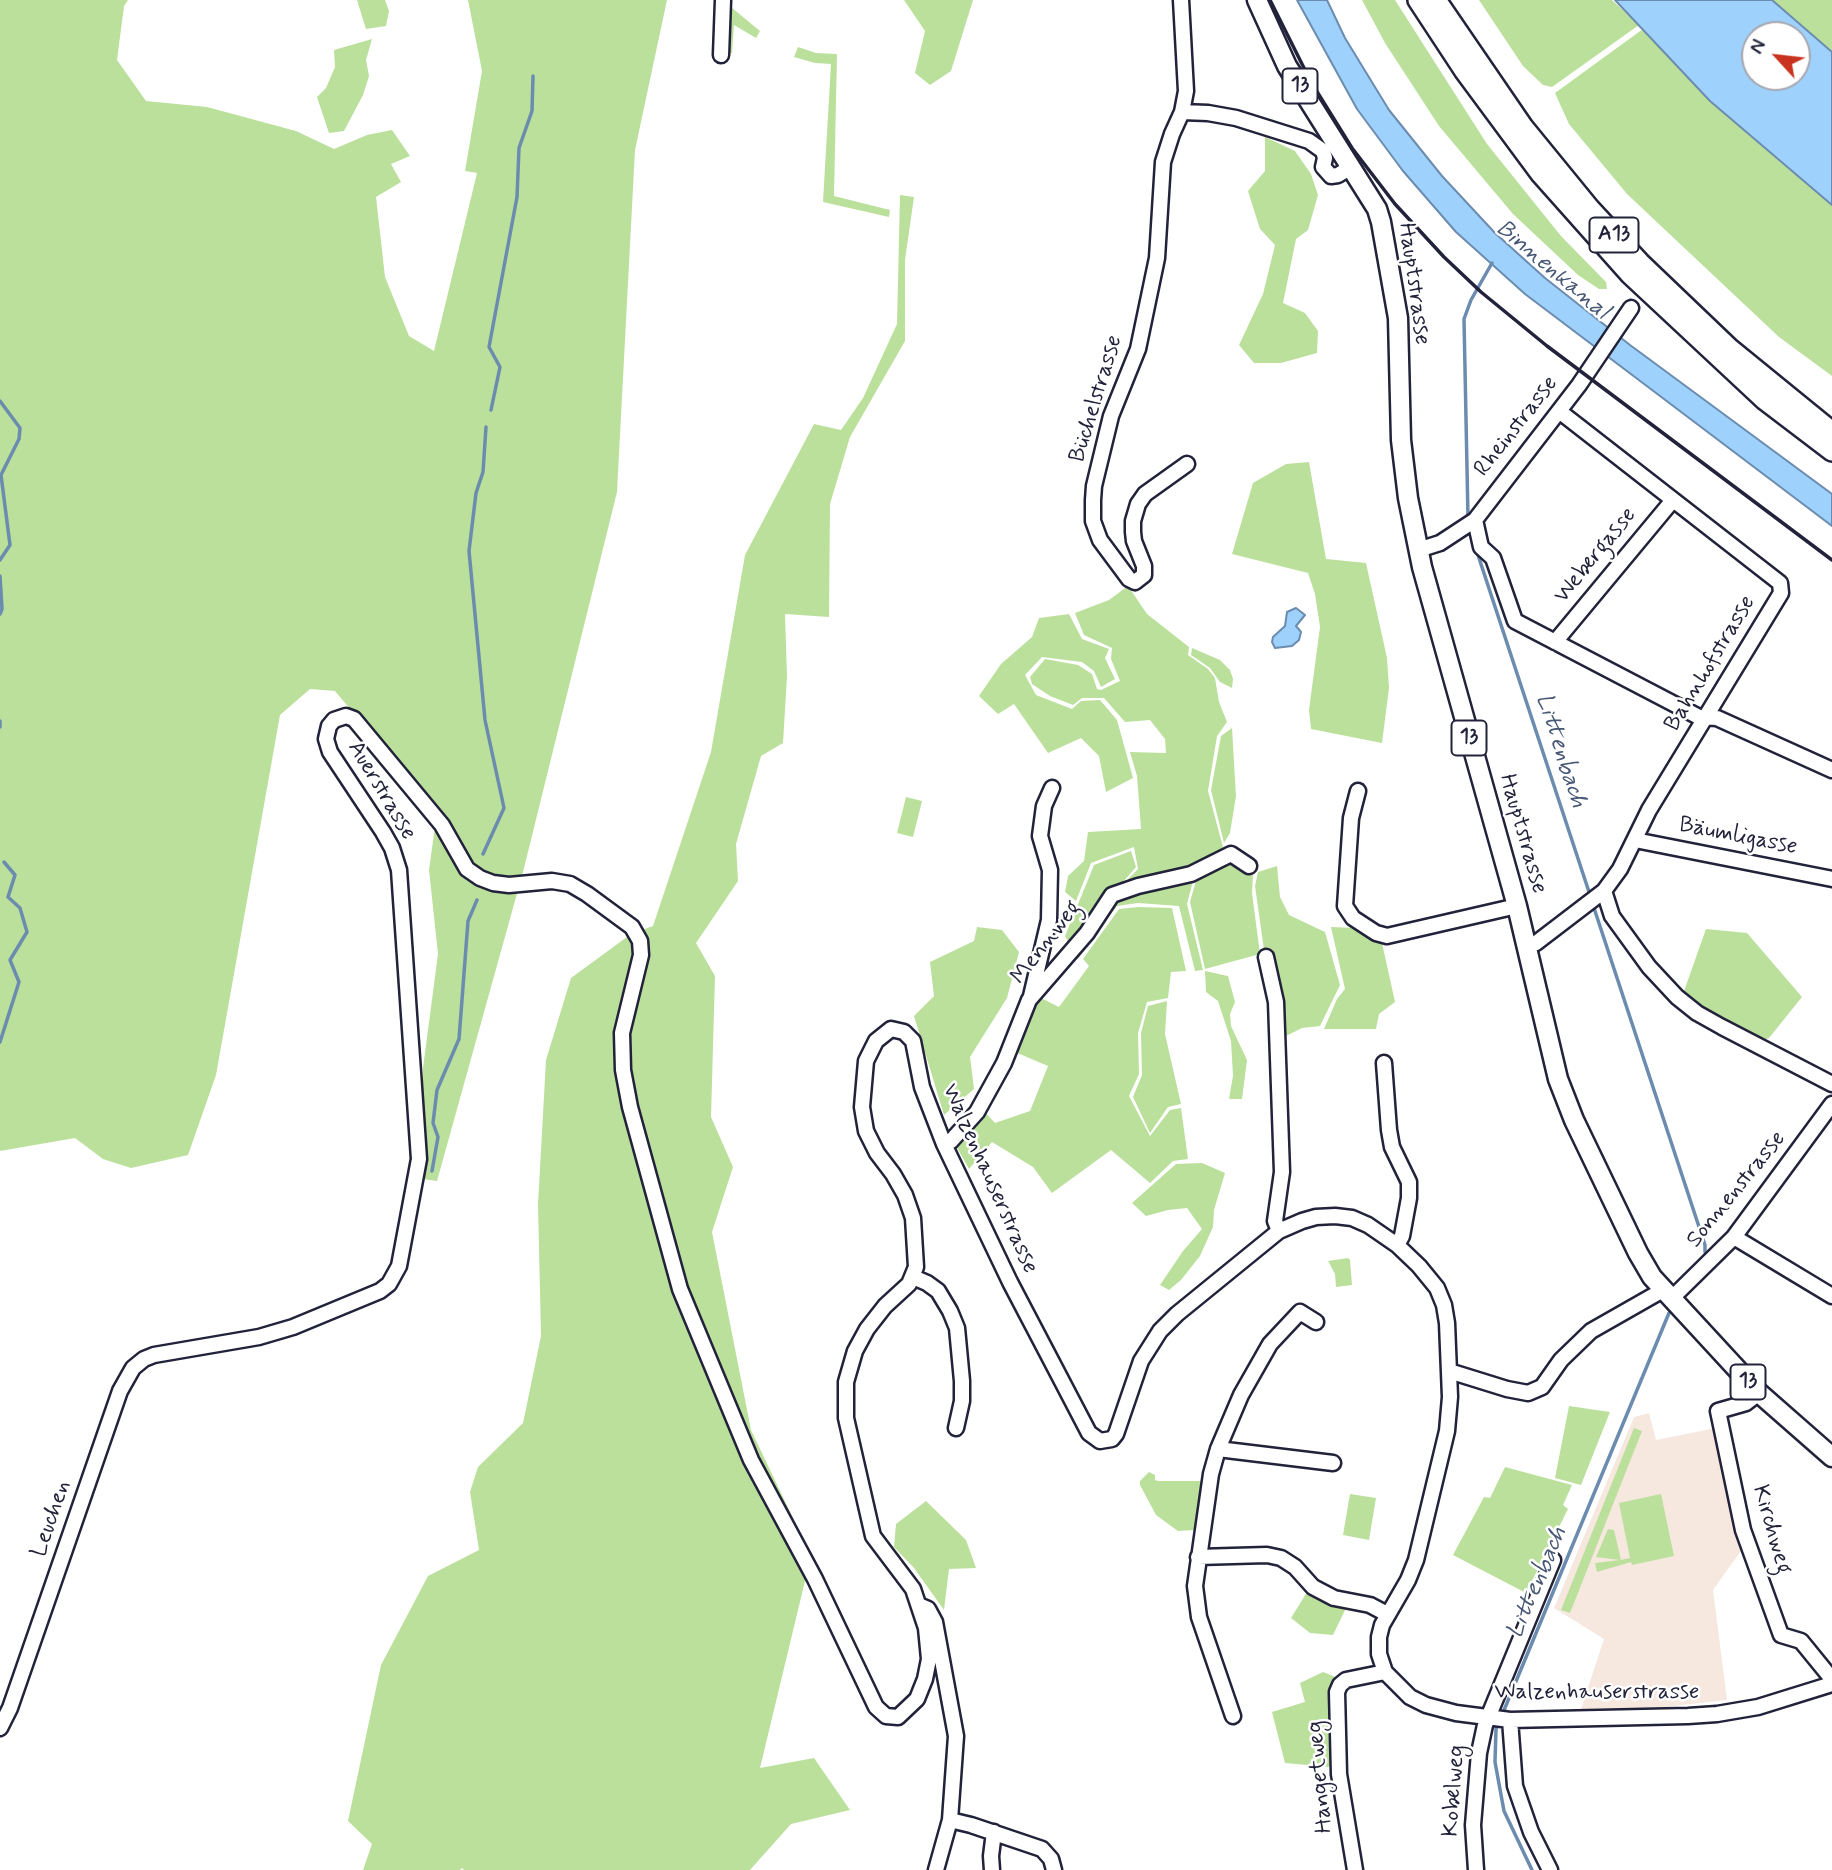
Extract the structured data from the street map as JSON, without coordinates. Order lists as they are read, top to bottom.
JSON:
{
  "streets": {
    "highway": ["A13"],
    "main road": ["13", "Hauptstrasse"],
    "street": [
      "Büchelstrasse",
      "Rheinstrasse",
      "Webergasse",
      "Bahnhofstrasse",
      "Auerstrasse",
      "Bäumligasse",
      "Mennweg",
      "Walzenhauserstrasse",
      "Sonnenstrasse",
      "Leuchen",
      "Kirchweg",
      "Hangetweg",
      "Kobelweg"
    ]
  },
  "crossings": [
    ["Hauptstrasse", "Rheinstrasse"],
    ["Hauptstrasse", "Bahnhofstrasse"],
    ["Hauptstrasse", "Sonnenstrasse"],
    ["Hauptstrasse", "Kirchweg"],
    ["Rheinstrasse", "Bahnhofstrasse"],
    ["Webergasse", "Bahnhofstrasse"],
    ["Bahnhofstrasse", "Bäumligasse"],
    ["Auerstrasse", "Leuchen"],
    ["Mennweg", "Walzenhauserstrasse"],
    ["Walzenhauserstrasse", "Sonnenstrasse"],
    ["Walzenhauserstrasse", "Kirchweg"],
    ["Walzenhauserstrasse", "Hangetweg"],
    ["Walzenhauserstrasse", "Kobelweg"]
  ],
  "water": ["Binnenkanal", "Littenbach"],
  "north": "top left"
}
